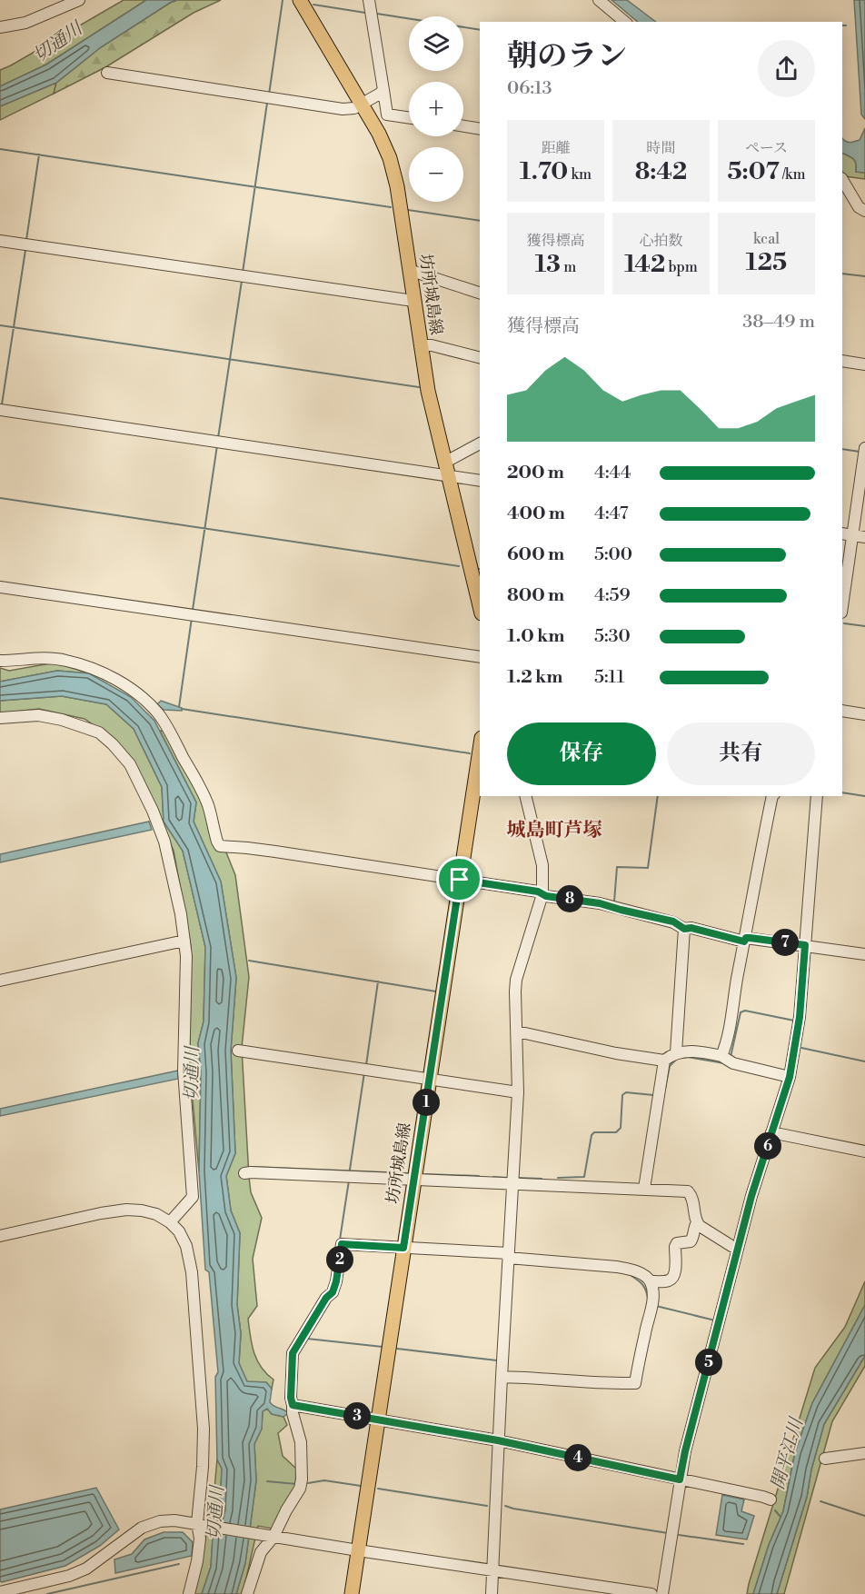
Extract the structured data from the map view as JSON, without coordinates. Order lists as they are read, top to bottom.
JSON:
{
  "streets": {
    "main road": ["坊所城島線"]
  },
  "districts": ["城島町芦塚"],
  "water": ["切通川", "開平江川"],
  "page": {
    "map_buttons": ["+", "−"],
    "heading": ["朝のラン", "06:13"],
    "stats": [
      ["距離", "1.70 km"],
      ["時間", "8:42"],
      ["ペース", "5:07 /km"],
      ["獲得標高", "13 m"],
      ["心拍数", "142 bpm"],
      ["kcal", "125"]
    ],
    "chart": ["獲得標高", "38–49 m"],
    "list": [
      {
        "name": "200 m",
        "note": "4:44"
      },
      {
        "name": "400 m",
        "note": "4:47"
      },
      {
        "name": "600 m",
        "note": "5:00"
      },
      {
        "name": "800 m",
        "note": "4:59"
      },
      {
        "name": "1.0 km",
        "note": "5:30"
      },
      {
        "name": "1.2 km",
        "note": "5:11"
      }
    ],
    "buttons": ["保存", "共有"],
    "pins": [
      "8",
      "7",
      "1",
      "6",
      "2",
      "5",
      "3",
      "4"
    ]
  }
}
